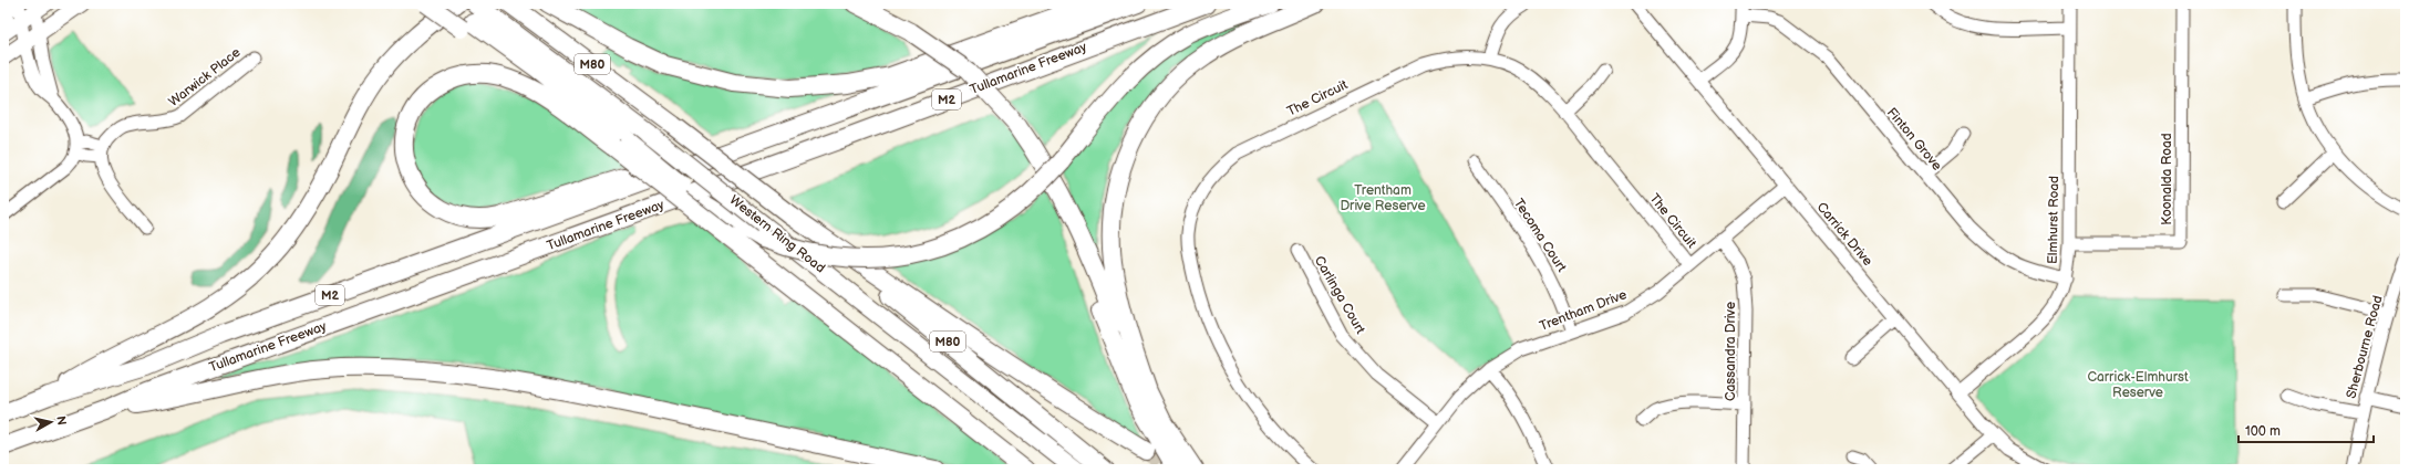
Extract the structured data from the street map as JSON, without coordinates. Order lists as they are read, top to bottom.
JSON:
{
  "streets": {
    "highway": [
      "M80",
      "Tullamarine Freeway",
      "M2",
      "Western Ring Road"
    ],
    "street": [
      "Warwick Place",
      "The Circuit",
      "Finton Grove",
      "Koonalda Road",
      "Elmhurst Road",
      "Carrick Drive",
      "Tecoma Court",
      "Carlinga Court",
      "Trentham Drive",
      "Sherbourne Road",
      "Cassandra Drive"
    ]
  },
  "crossings": [
    ["The Circuit", "Trentham Drive"],
    ["Finton Grove", "Elmhurst Road"],
    ["Koonalda Road", "Elmhurst Road"],
    ["Elmhurst Road", "Carrick Drive"],
    ["Carrick Drive", "Trentham Drive"],
    ["Tecoma Court", "Trentham Drive"],
    ["Carlinga Court", "Trentham Drive"],
    ["Trentham Drive", "Cassandra Drive"]
  ],
  "parks": ["Trentham Drive Reserve", "Carrick-Elmhurst Reserve"],
  "scale_bar": "100 m",
  "north": "right"
}
